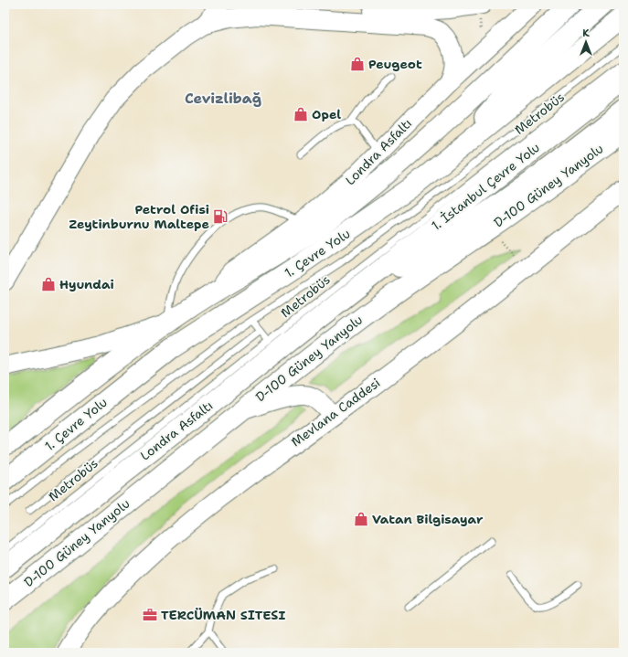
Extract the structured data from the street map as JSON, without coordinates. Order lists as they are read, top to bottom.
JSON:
{
  "streets": {
    "main road": [
      "Londra Asfaltı",
      "D-100 Güney Yanyolu",
      "1. İstanbul Çevre Yolu",
      "1. Çevre Yolu",
      "Mevlana Caddesi"
    ],
    "lane": ["Metrobüs"]
  },
  "crossings": [
    ["Londra Asfaltı", "1. İstanbul Çevre Yolu"]
  ],
  "districts": ["Cevizlibağ"],
  "places": {
    "shop": [
      "Peugeot",
      "Opel",
      "Hyundai",
      "Vatan Bilgisayar"
    ],
    "fuel station": ["Petrol Ofisi Zeytinburnu Maltepe"],
    "office": ["TERCÜMAN SITESI"]
  },
  "north": "top"
}
